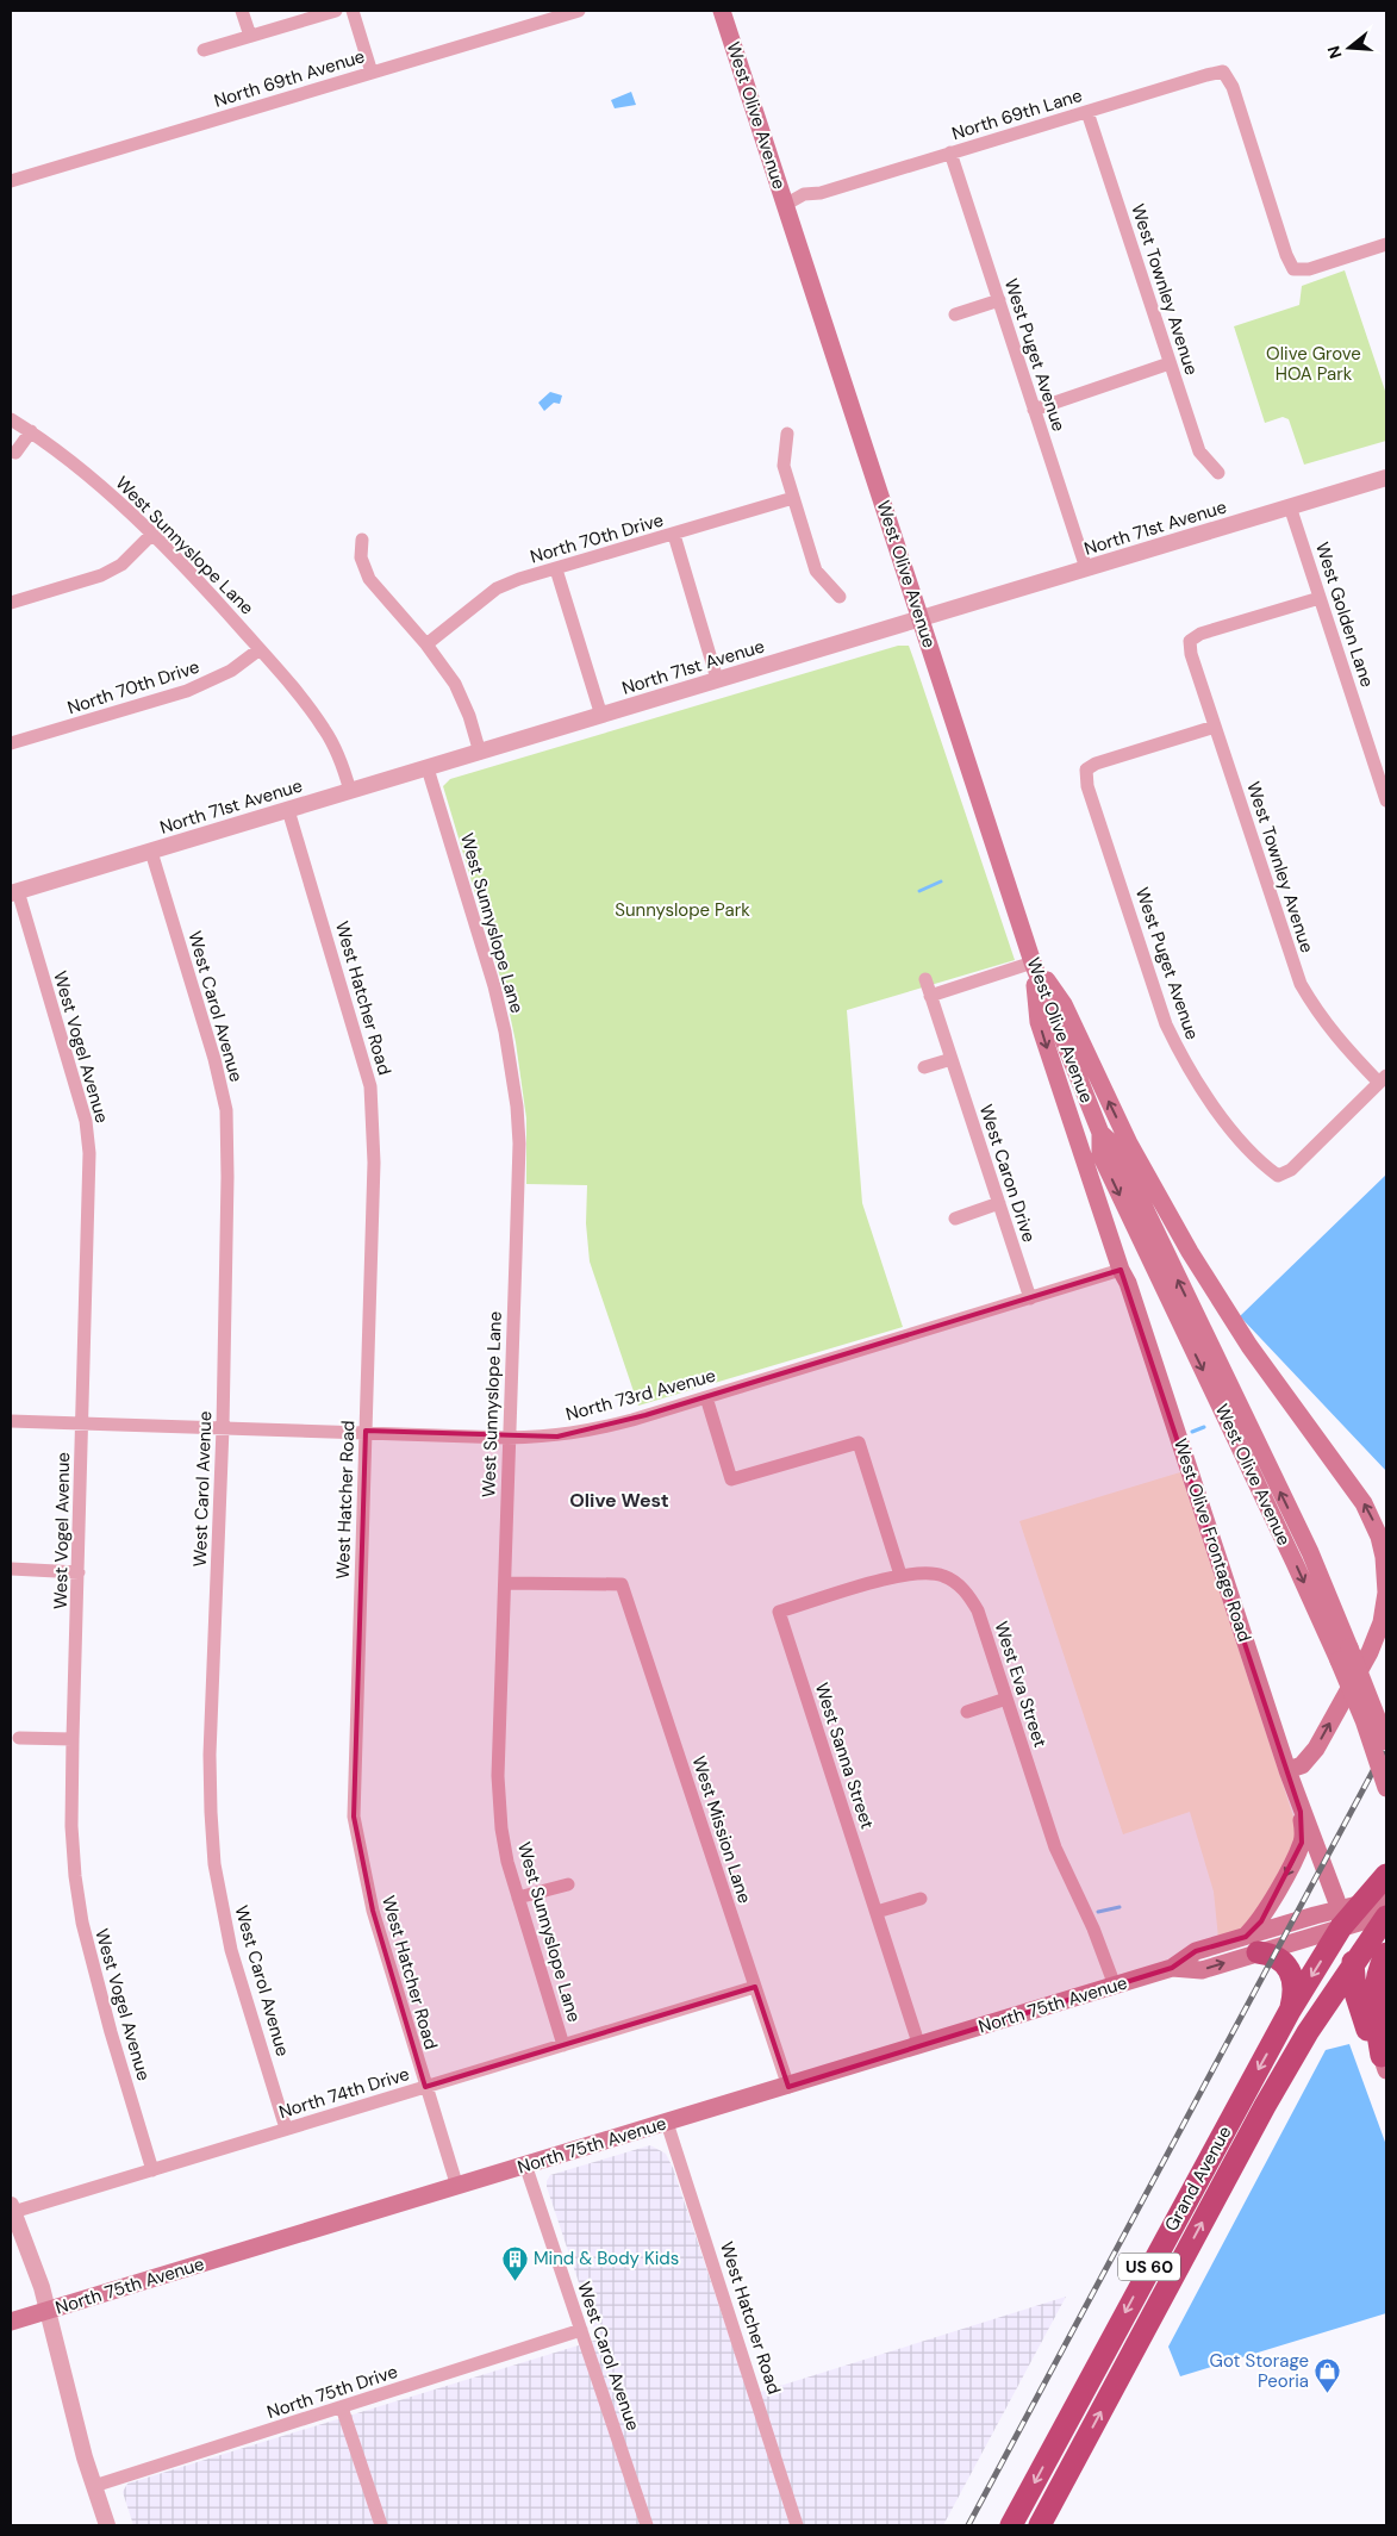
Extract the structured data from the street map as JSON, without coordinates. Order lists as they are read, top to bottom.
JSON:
{
  "streets": {
    "highway": ["Grand Avenue", "US 60"],
    "main road": ["West Olive Avenue", "West Olive Frontage Road", "North 75th Avenue"],
    "street": [
      "North 69th Avenue",
      "North 69th Lane",
      "West Townley Avenue",
      "West Puget Avenue",
      "North 71st Avenue",
      "North 70th Drive",
      "West Sunnyslope Lane",
      "West Golden Lane",
      "West Hatcher Road",
      "West Carol Avenue",
      "West Vogel Avenue",
      "West Caron Drive",
      "North 73rd Avenue",
      "West Eva Street",
      "West Sanna Street",
      "West Mission Lane",
      "North 74th Drive",
      "North 75th Drive"
    ]
  },
  "crossings": [
    ["North 69th Lane", "West Olive Avenue"],
    ["North 69th Lane", "West Townley Avenue"],
    ["North 69th Lane", "West Puget Avenue"],
    ["West Olive Avenue", "North 71st Avenue"],
    ["West Olive Avenue", "West Olive Frontage Road"],
    ["West Townley Avenue", "West Puget Avenue"],
    ["West Townley Avenue", "West Golden Lane"],
    ["West Puget Avenue", "North 71st Avenue"],
    ["North 71st Avenue", "West Sunnyslope Lane"],
    ["North 71st Avenue", "West Golden Lane"],
    ["North 71st Avenue", "West Hatcher Road"],
    ["North 71st Avenue", "West Carol Avenue"],
    ["North 71st Avenue", "West Vogel Avenue"],
    ["North 70th Drive", "West Sunnyslope Lane"],
    ["West Sunnyslope Lane", "North 73rd Avenue"],
    ["West Sunnyslope Lane", "West Mission Lane"],
    ["West Sunnyslope Lane", "North 74th Drive"],
    ["West Hatcher Road", "North 73rd Avenue"],
    ["West Hatcher Road", "North 75th Avenue"],
    ["West Hatcher Road", "North 74th Drive"],
    ["West Carol Avenue", "North 73rd Avenue"],
    ["West Carol Avenue", "North 75th Avenue"],
    ["West Carol Avenue", "North 74th Drive"],
    ["West Carol Avenue", "North 75th Drive"],
    ["West Vogel Avenue", "North 73rd Avenue"],
    ["West Vogel Avenue", "North 74th Drive"],
    ["West Caron Drive", "North 73rd Avenue"],
    ["North 73rd Avenue", "West Olive Frontage Road"],
    ["West Eva Street", "West Sanna Street"],
    ["West Eva Street", "North 75th Avenue"],
    ["West Sanna Street", "North 75th Avenue"],
    ["West Mission Lane", "North 75th Avenue"],
    ["West Mission Lane", "North 74th Drive"],
    ["North 75th Avenue", "Grand Avenue"]
  ],
  "one_way": ["West Olive Frontage Road"],
  "districts": ["Olive West"],
  "parks": ["Olive Grove HOA Park", "Sunnyslope Park"],
  "places": {
    "building": ["Mind & Body Kids"],
    "shop": ["Got Storage Peoria"]
  },
  "north": "left"
}
